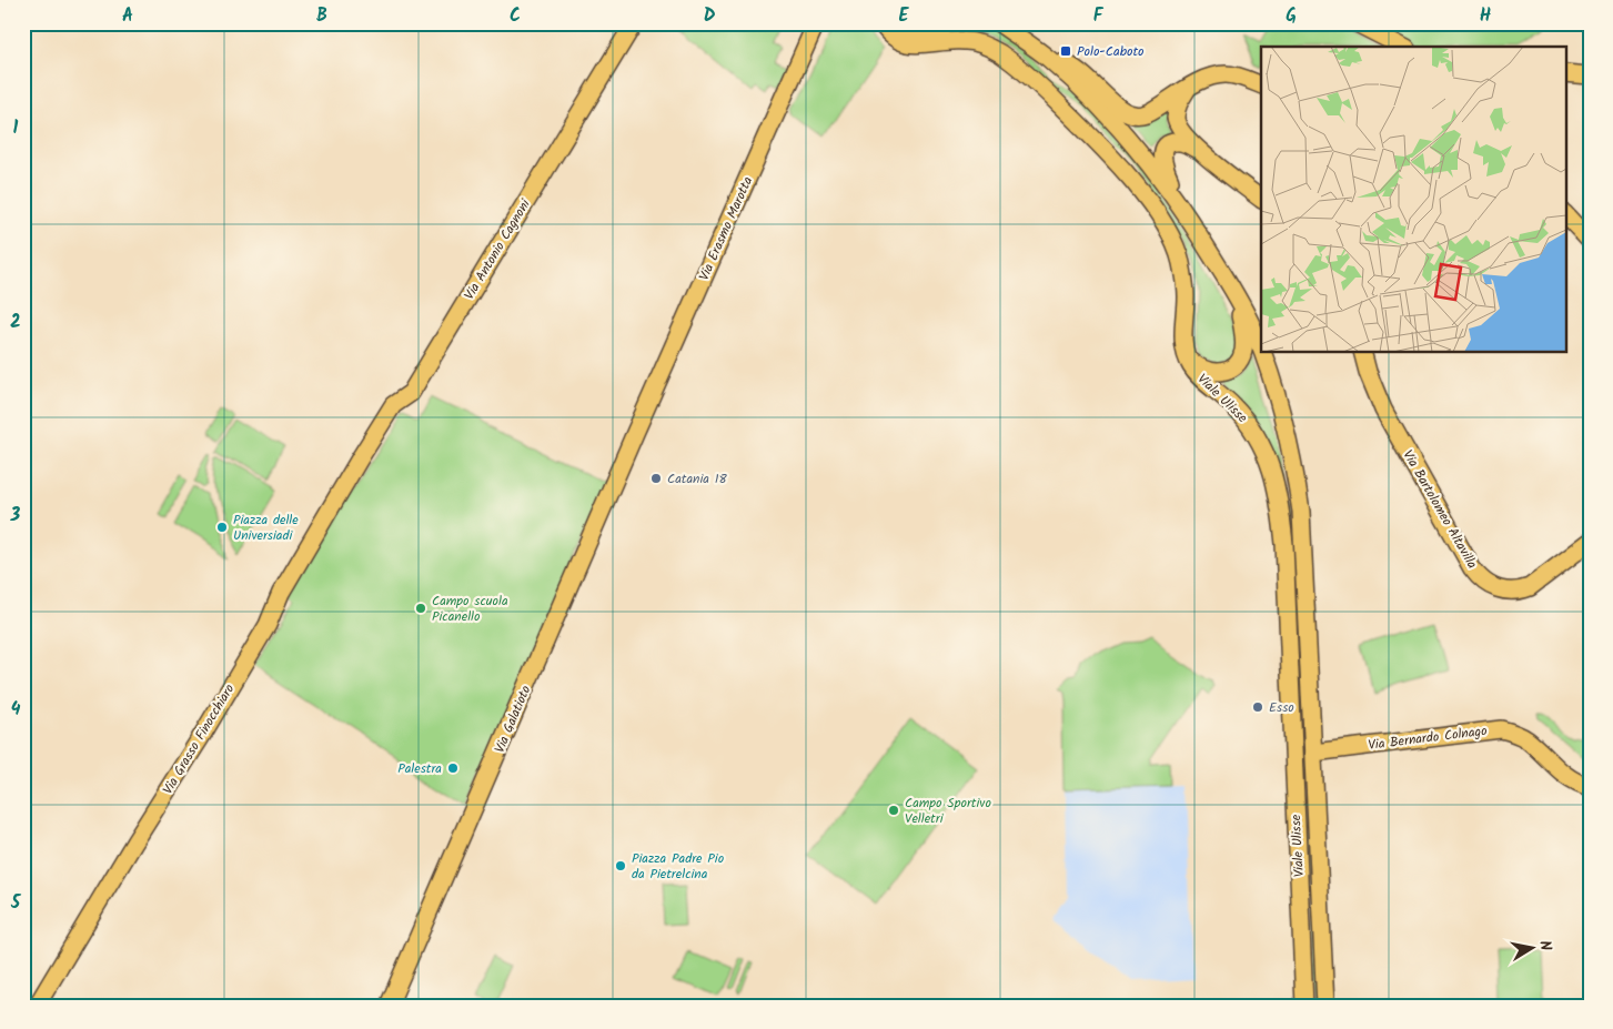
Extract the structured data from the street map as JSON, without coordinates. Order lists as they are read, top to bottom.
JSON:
{
  "streets": {
    "main road": [
      "Via Erasmo Marotta",
      "Via Antonio Cagnoni",
      "Viale Ulisse",
      "Via Bartolomeo Altavilla",
      "Via Galatioto",
      "Via Bernardo Colnago",
      "Via Grasso Finocchiaro"
    ]
  },
  "crossings": [
    ["Via Erasmo Marotta", "Via Galatioto"],
    ["Via Antonio Cagnoni", "Via Grasso Finocchiaro"],
    ["Viale Ulisse", "Via Bernardo Colnago"]
  ],
  "places": {
    "transit": ["Polo-Caboto"],
    "other": [
      "Catania 18",
      "Piazza delle Universiadi",
      "Campo scuola Picanello",
      "Esso",
      "Palestra",
      "Campo Sportivo Velletri",
      "Piazza Padre Pio da Pietrelcina"
    ]
  },
  "north": "right",
  "grid": {
    "columns": [
      "A",
      "B",
      "C",
      "D",
      "E",
      "F",
      "G",
      "H"
    ],
    "rows": [
      "1",
      "2",
      "3",
      "4",
      "5"
    ]
  }
}
